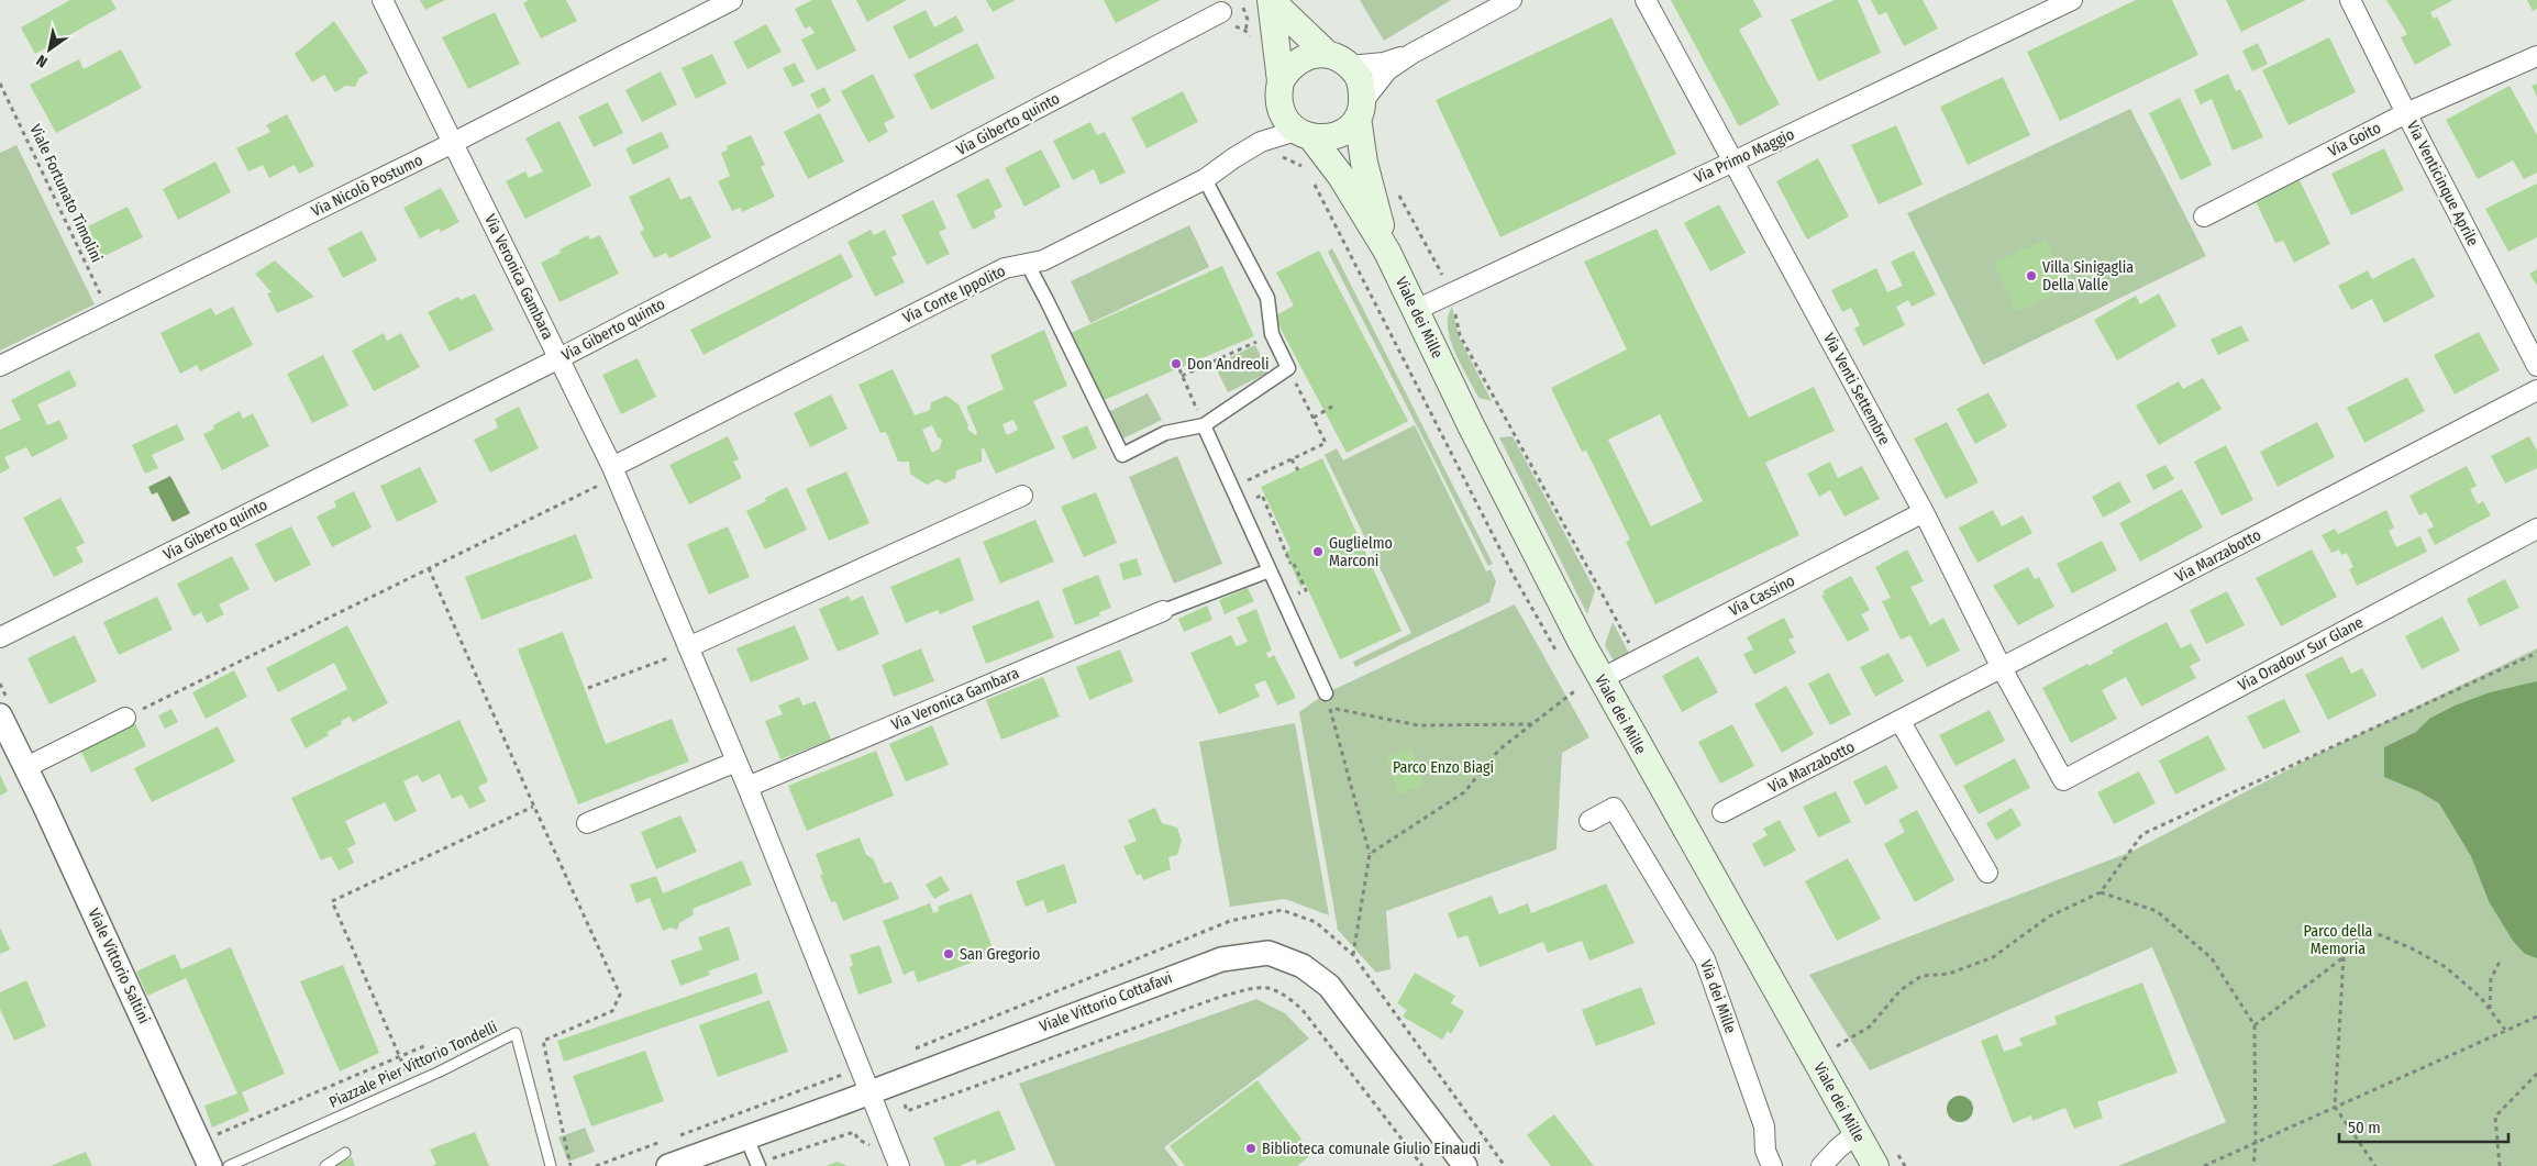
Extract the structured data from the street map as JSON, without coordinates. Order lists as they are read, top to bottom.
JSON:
{
  "streets": {
    "main road": ["Viale dei Mille"],
    "street": [
      "Via Giberto quinto",
      "Via Goito",
      "Via Primo Maggio",
      "Via Venticinque Aprile",
      "Via Nicolò Postumo",
      "Via Veronica Gambara",
      "Via Conte Ippolito",
      "Via Venti Settembre",
      "Via Marzabotto",
      "Via Cassino",
      "Via Oradour Sur Glane",
      "Viale Vittorio Saltini",
      "Via dei Mille",
      "Viale Vittorio Cottafavi"
    ],
    "lane": ["Piazzale Pier Vittorio Tondelli"],
    "path": ["Viale Fortunato Timolini"]
  },
  "crossings": [
    ["Via Giberto quinto", "Via Veronica Gambara"],
    ["Via Goito", "Via Venticinque Aprile"],
    ["Via Primo Maggio", "Viale dei Mille"],
    ["Via Primo Maggio", "Via Venti Settembre"],
    ["Via Nicolò Postumo", "Viale Fortunato Timolini"],
    ["Via Nicolò Postumo", "Via Veronica Gambara"],
    ["Via Veronica Gambara", "Via Conte Ippolito"],
    ["Via Veronica Gambara", "Viale Vittorio Cottafavi"],
    ["Via Conte Ippolito", "Viale dei Mille"],
    ["Viale dei Mille", "Via Cassino"],
    ["Via Venti Settembre", "Via Marzabotto"],
    ["Via Venti Settembre", "Via Cassino"],
    ["Via Venti Settembre", "Via Oradour Sur Glane"]
  ],
  "parks": ["Parco Enzo Biagi", "Parco della Memoria"],
  "places": [
    "Villa Sinigaglia Della Valle",
    "Don Andreoli",
    "Guglielmo Marconi",
    "San Gregorio",
    "Biblioteca comunale Giulio Einaudi"
  ],
  "scale_bar": "50 m",
  "north": "bottom left"
}
